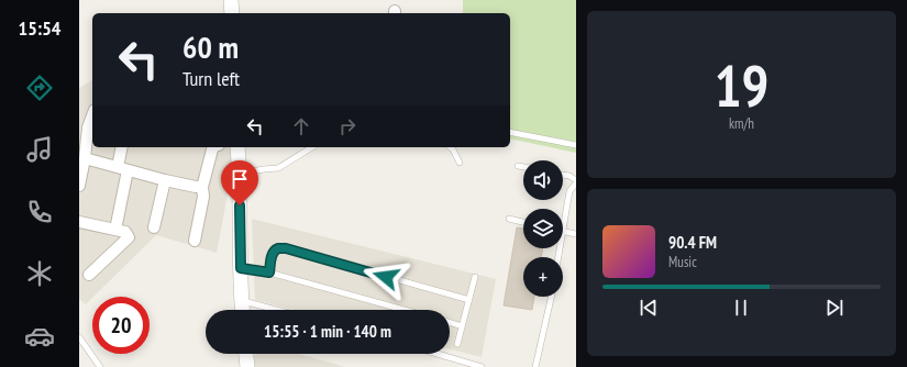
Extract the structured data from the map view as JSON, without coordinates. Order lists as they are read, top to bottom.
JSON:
{
  "page": {
    "tabs": "15:54",
    "tile": ["19", "km/h"],
    "turn": ["60 m", "Turn left"],
    "map_buttons": "+",
    "song": ["90.4 FM", "Music"],
    "limit": "20",
    "trip": "15:55 · 1 min · 140 m"
  }
}
